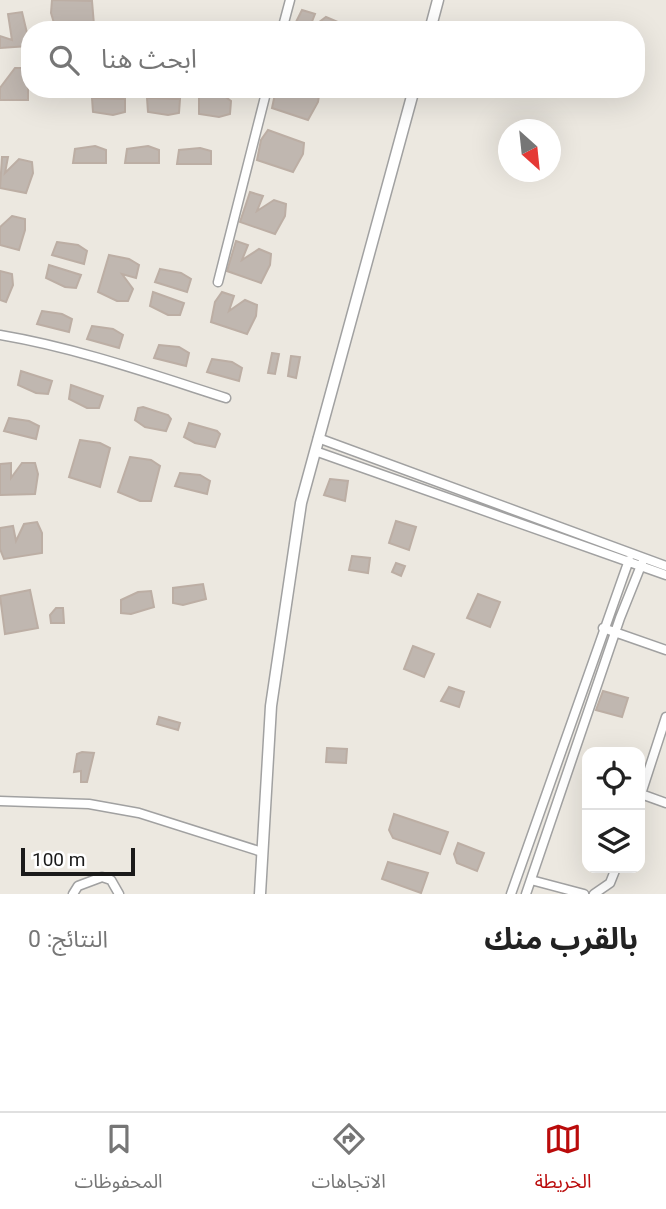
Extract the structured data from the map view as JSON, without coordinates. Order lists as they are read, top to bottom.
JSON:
{
  "scale_bar": "100 m",
  "north": "bottom right",
  "page": {
    "search": "ابحث هنا",
    "scale": "100 m",
    "heading": ["بالقرب منك", "النتائج: 0"],
    "nav": ["الخريطة", "الاتجاهات", "المحفوظات"]
  }
}
